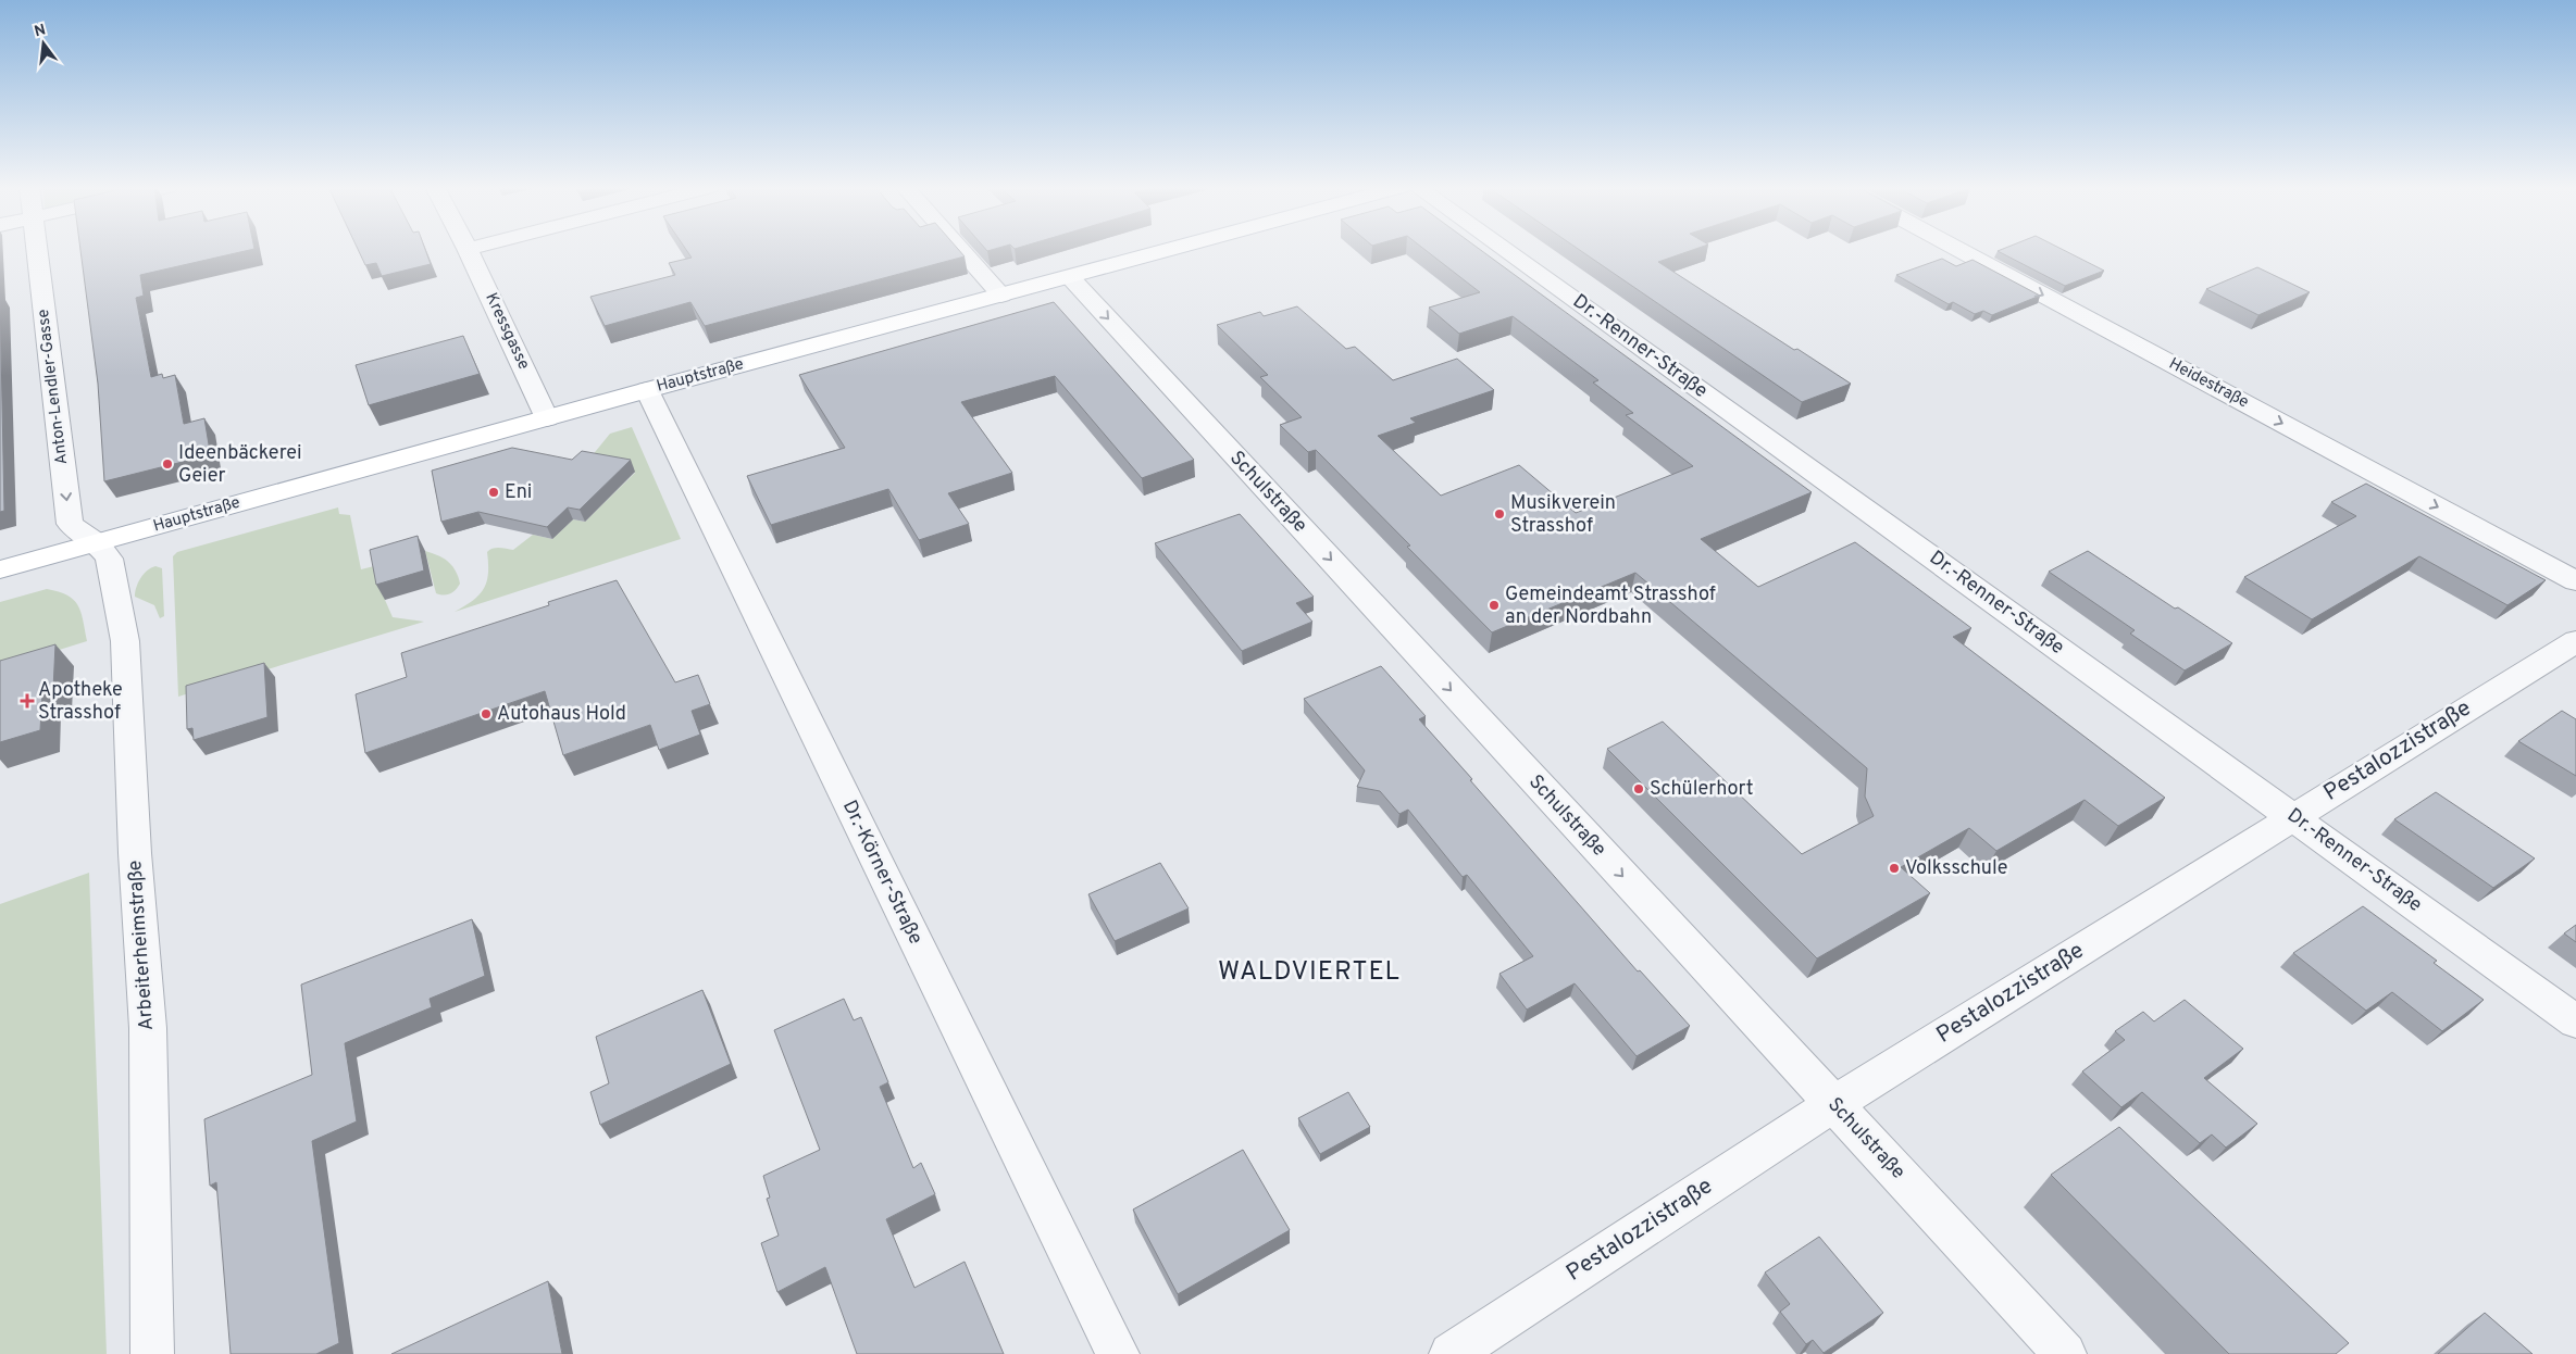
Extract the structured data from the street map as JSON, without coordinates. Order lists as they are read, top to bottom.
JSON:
{
  "streets": {
    "main road": ["Hauptstraße"],
    "street": [
      "Kressgasse",
      "Dr.-Renner-Straße",
      "Heidestraße",
      "Anton-Lendler-Gasse",
      "Schulstraße",
      "Pestalozzistraße",
      "Dr.-Körner-Straße",
      "Arbeiterheimstraße"
    ]
  },
  "crossings": [
    ["Kressgasse", "Hauptstraße"],
    ["Dr.-Renner-Straße", "Pestalozzistraße"],
    ["Hauptstraße", "Anton-Lendler-Gasse"],
    ["Hauptstraße", "Schulstraße"],
    ["Hauptstraße", "Dr.-Körner-Straße"],
    ["Hauptstraße", "Arbeiterheimstraße"],
    ["Anton-Lendler-Gasse", "Arbeiterheimstraße"],
    ["Schulstraße", "Pestalozzistraße"]
  ],
  "one_way": ["Heidestraße", "Anton-Lendler-Gasse", "Schulstraße"],
  "districts": ["WALDVIERTEL"],
  "places": {
    "other": [
      "Ideenbäckerei Geier",
      "Eni",
      "Musikverein Strasshof",
      "Gemeindeamt Strasshof an der Nordbahn",
      "Autohaus Hold",
      "Schülerhort",
      "Volksschule"
    ],
    "health": ["Apotheke Strasshof"]
  },
  "north": "top"
}
